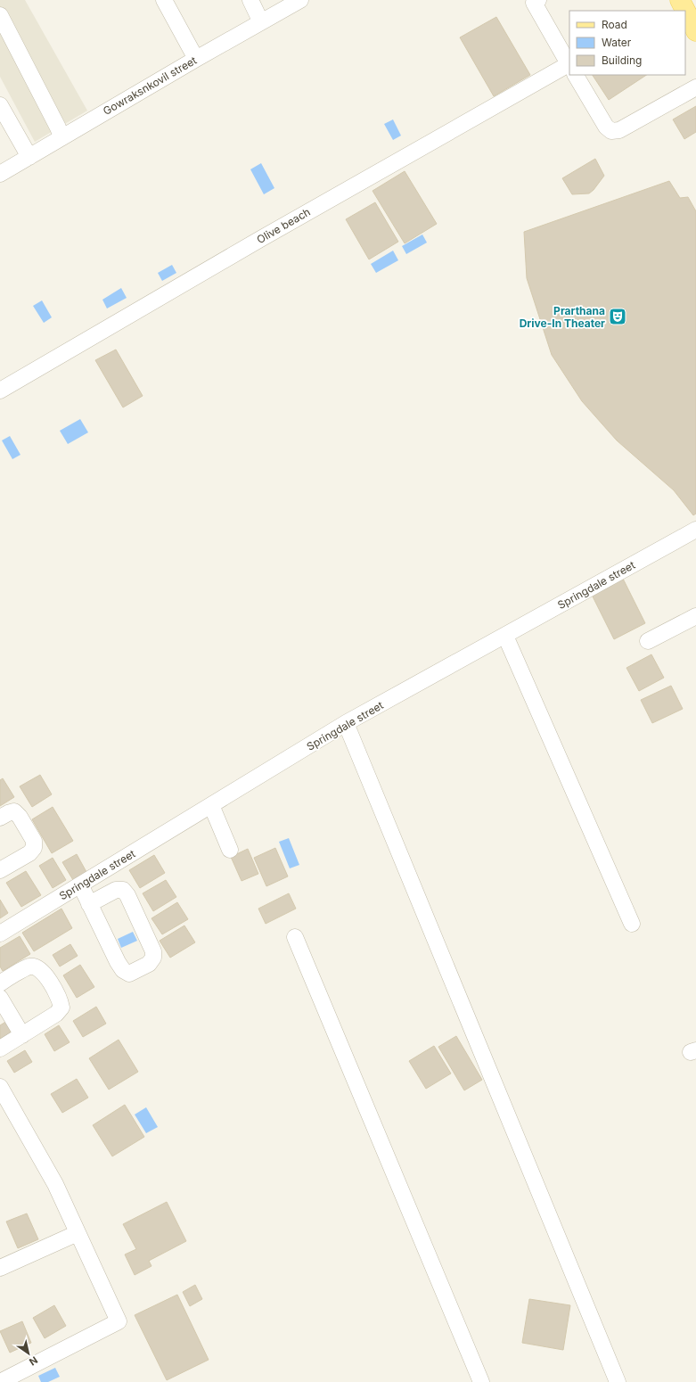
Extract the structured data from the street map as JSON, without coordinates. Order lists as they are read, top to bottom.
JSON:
{
  "streets": {
    "street": ["Gowraksnkovil street", "Olive beach", "Springdale street"]
  },
  "places": {
    "theatre": ["Prarthana Drive-In Theater"]
  },
  "legend": ["Road", "Water", "Building"],
  "north": "bottom right"
}
